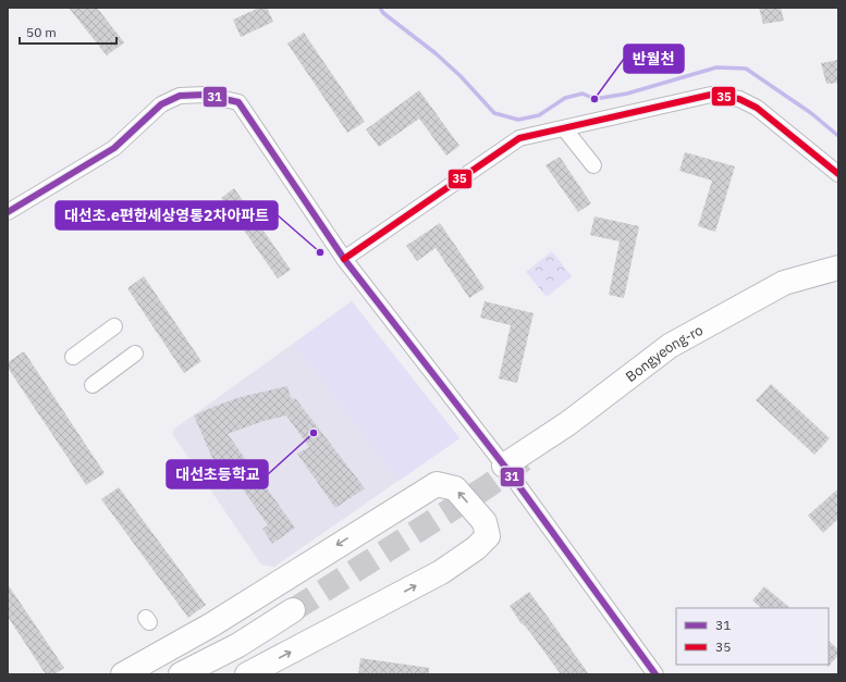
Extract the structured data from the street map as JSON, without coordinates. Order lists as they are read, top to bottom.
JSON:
{
  "streets": {
    "highway": ["Bongyeong-ro"]
  },
  "places": ["반월천", "대선초.e편한세상영통2차아파트", "대선초등학교"],
  "lines": ["transit line 31", "transit line 35"],
  "legend": ["31", "35"],
  "scale_bar": "50 m"
}
